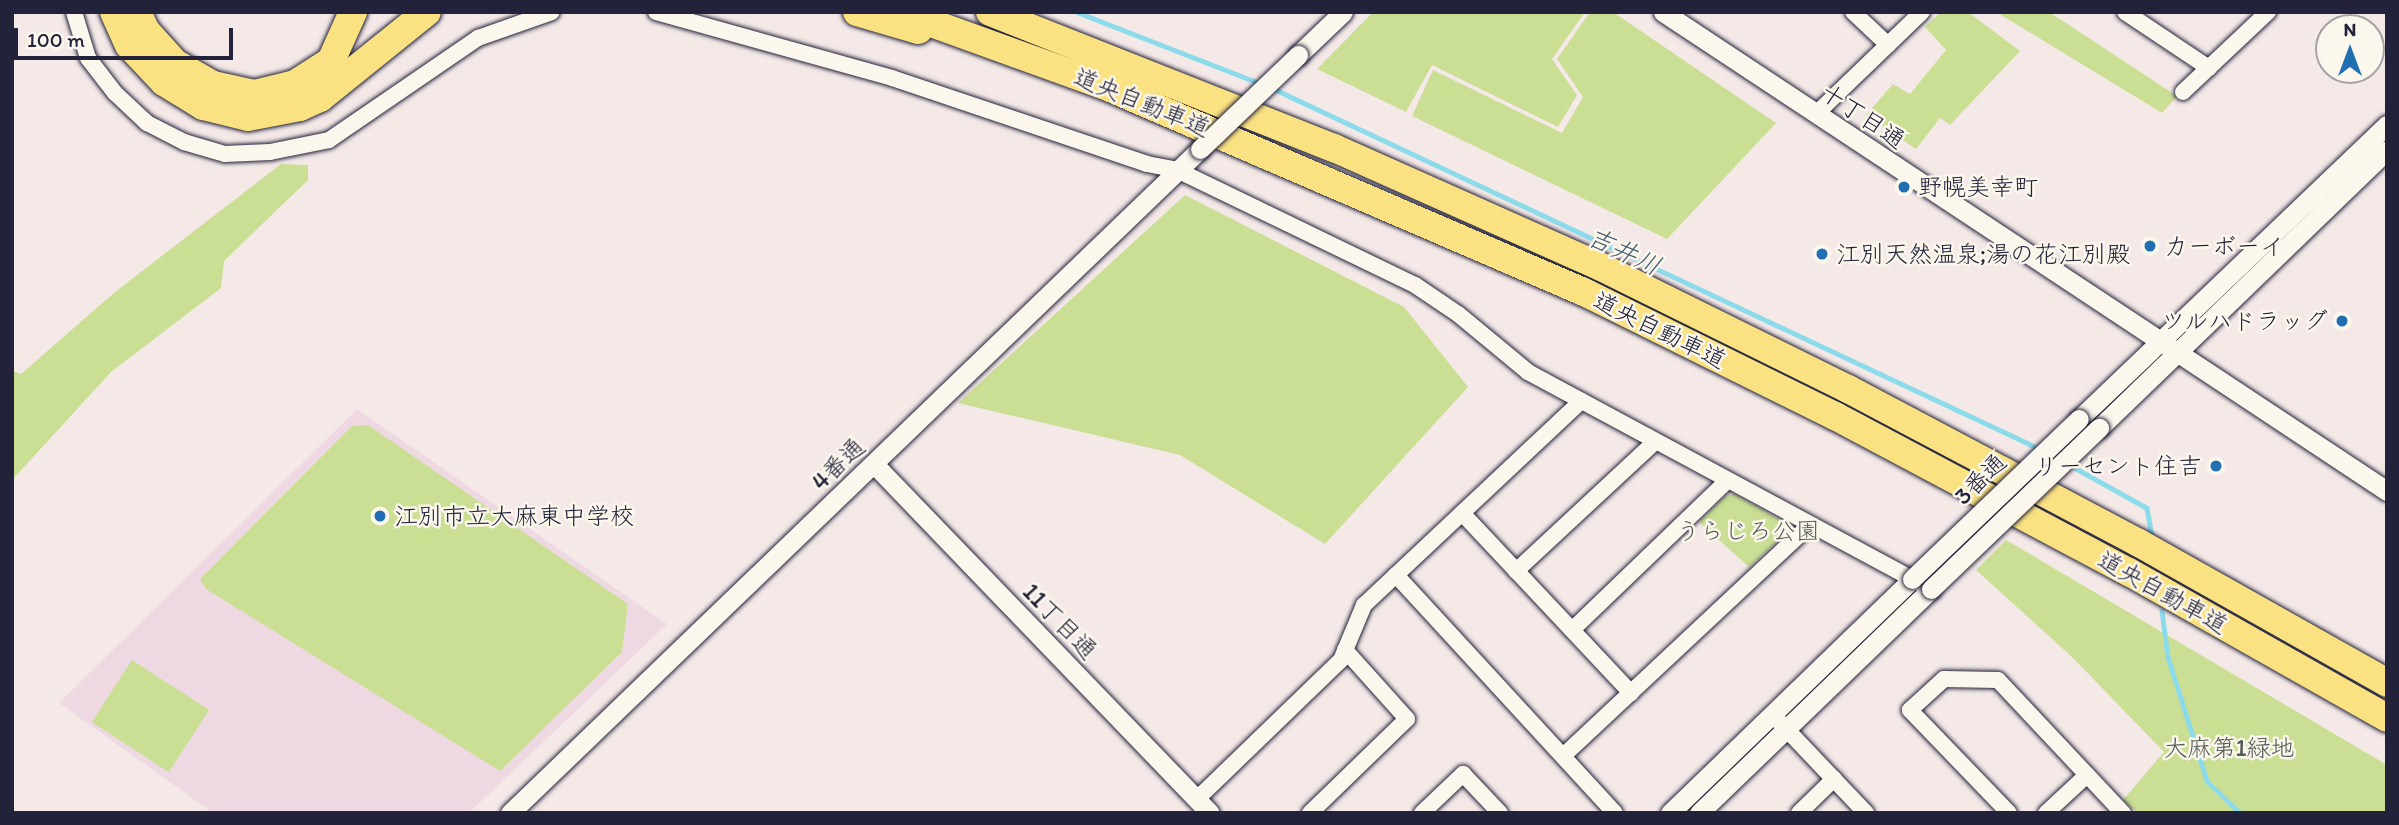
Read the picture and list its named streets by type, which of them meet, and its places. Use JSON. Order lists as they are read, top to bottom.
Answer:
{
  "streets": {
    "highway": ["道央自動車道"],
    "street": [
      "十丁目通",
      "4番通",
      "3番通",
      "11丁目通"
    ]
  },
  "crossings": [
    ["十丁目通", "3番通"],
    ["4番通", "11丁目通"]
  ],
  "water": ["吉井川"],
  "parks": ["うらじろ公園", "大麻第1緑地"],
  "places": [
    "野幌美幸町",
    "カーボーイ",
    "江別天然温泉;湯の花江別殿",
    "ツルハドラッグ",
    "リーセント住吉",
    "江別市立大麻東中学校"
  ],
  "scale_bar": "100 m",
  "north": "top"
}
